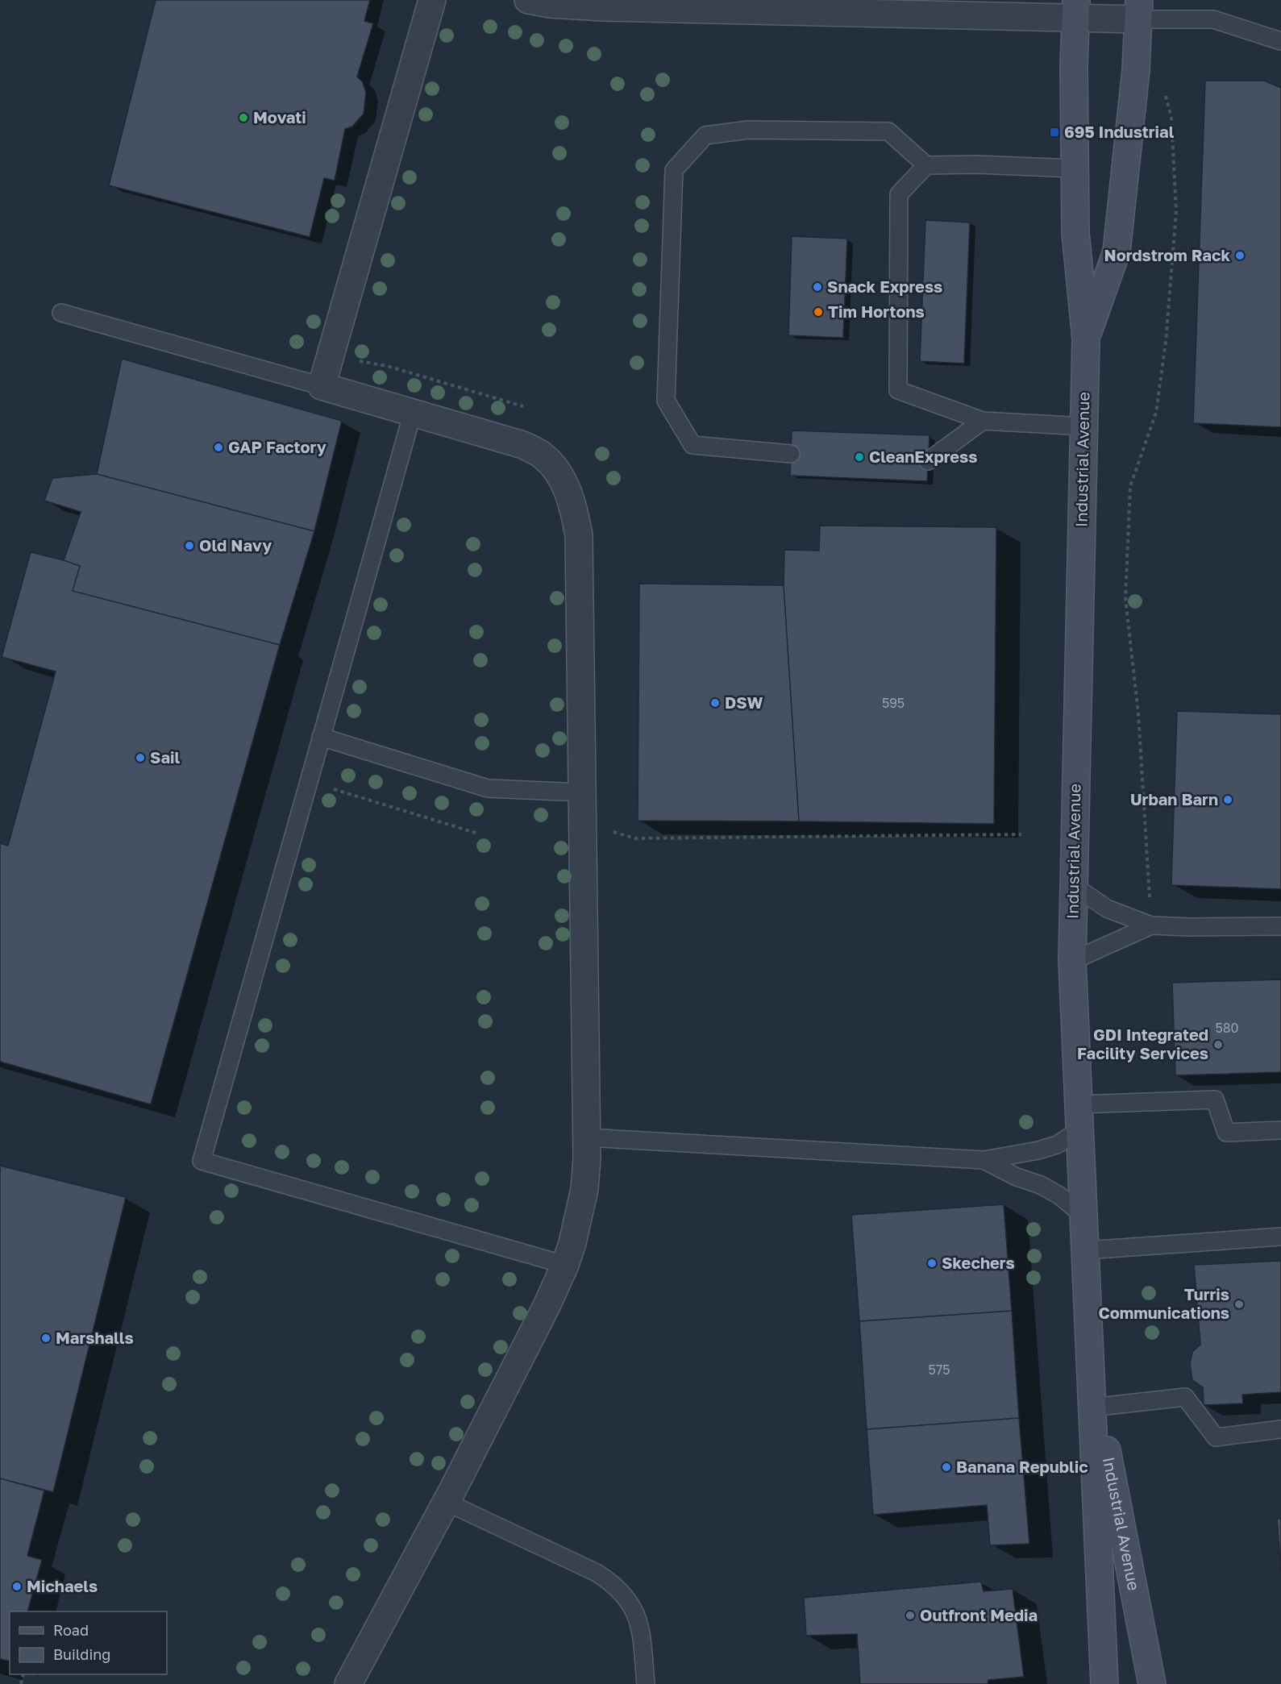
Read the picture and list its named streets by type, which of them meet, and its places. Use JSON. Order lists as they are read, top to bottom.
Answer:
{
  "streets": {
    "main road": ["Industrial Avenue"]
  },
  "places": {
    "other": [
      "Movati",
      "Nordstrom Rack",
      "Snack Express",
      "Tim Hortons",
      "GAP Factory",
      "CleanExpress",
      "Old Navy",
      "DSW",
      "Sail",
      "Urban Barn",
      "GDI Integrated Facility Services",
      "Skechers",
      "Turris Communications",
      "Marshalls",
      "Banana Republic",
      "Michaels",
      "Outfront Media"
    ],
    "transit": ["695 Industrial"]
  },
  "house_numbers": ["595", "580", "575"],
  "legend": ["Road", "Building"]
}
